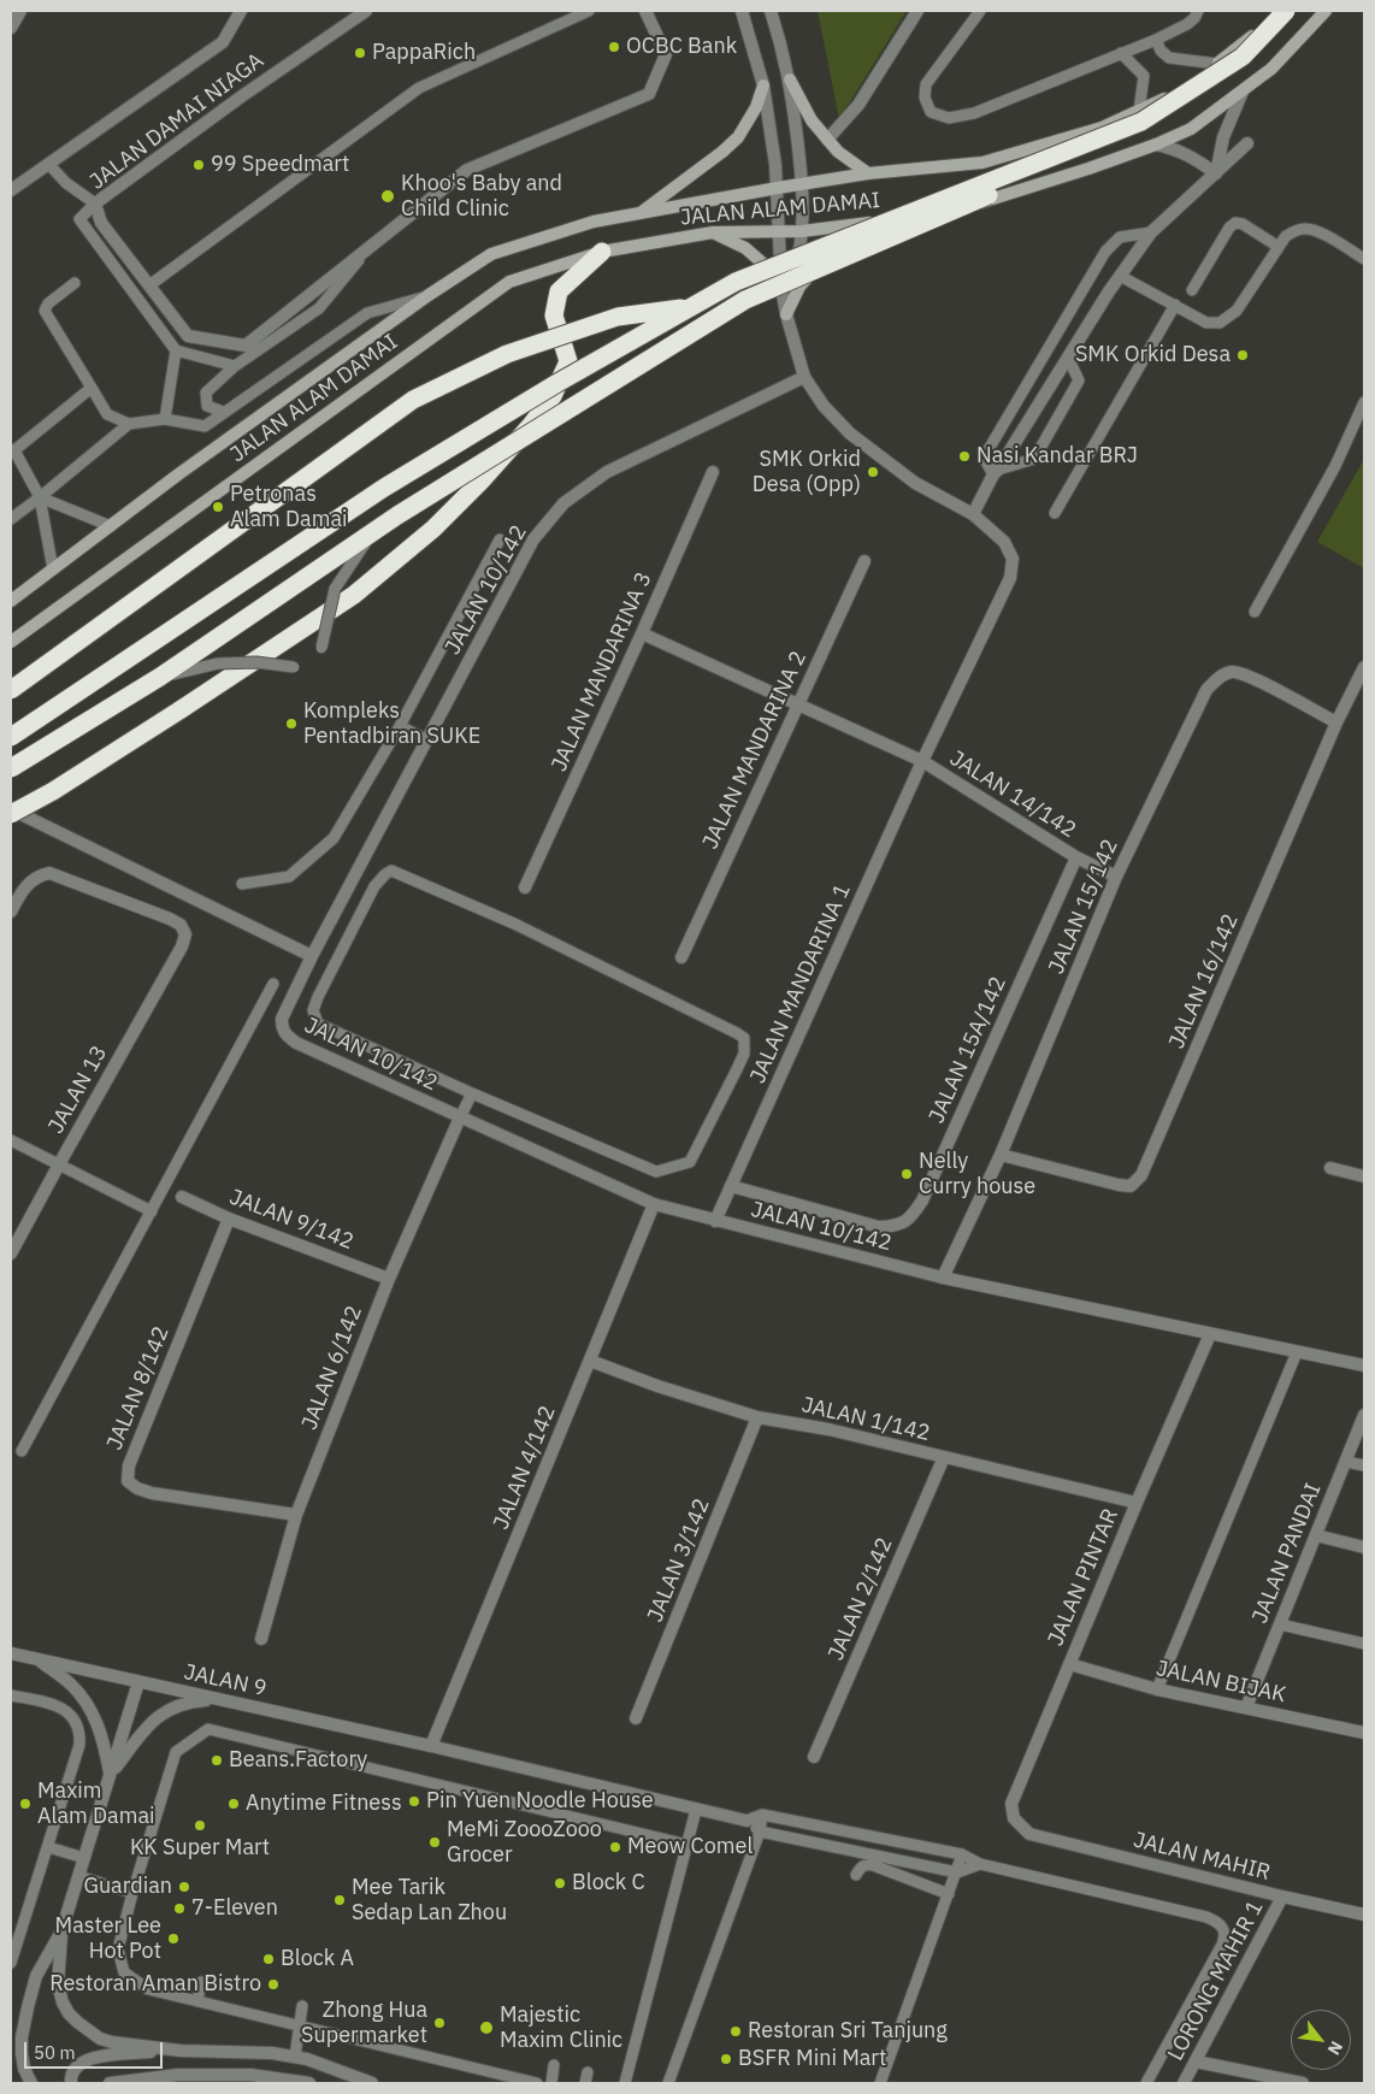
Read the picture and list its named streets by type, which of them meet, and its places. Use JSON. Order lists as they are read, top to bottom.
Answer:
{
  "streets": {
    "main road": ["JALAN ALAM DAMAI"],
    "street": [
      "JALAN DAMAI NIAGA",
      "JALAN 10/142",
      "JALAN MANDARINA 3",
      "JALAN MANDARINA 2",
      "JALAN 14/142",
      "JALAN 15/142",
      "JALAN 16/142",
      "JALAN MANDARINA 1",
      "JALAN 15A/142",
      "JALAN 13",
      "JALAN 9/142",
      "JALAN 6/142",
      "JALAN 8/142",
      "JALAN 1/142",
      "JALAN 4/142",
      "JALAN PANDAI",
      "JALAN 3/142",
      "JALAN PINTAR",
      "JALAN 2/142",
      "JALAN 9",
      "JALAN BIJAK",
      "JALAN MAHIR",
      "LORONG MAHIR 1"
    ]
  },
  "crossings": [
    ["JALAN ALAM DAMAI", "JALAN MANDARINA 1"],
    ["JALAN 10/142", "JALAN 15/142"],
    ["JALAN 10/142", "JALAN MANDARINA 1"],
    ["JALAN 10/142", "JALAN 6/142"],
    ["JALAN 10/142", "JALAN 4/142"],
    ["JALAN 10/142", "JALAN PINTAR"],
    ["JALAN 14/142", "JALAN 15/142"],
    ["JALAN 14/142", "JALAN MANDARINA 1"],
    ["JALAN 14/142", "JALAN 15A/142"],
    ["JALAN 15/142", "JALAN 16/142"],
    ["JALAN MANDARINA 1", "JALAN 15A/142"],
    ["JALAN 9/142", "JALAN 6/142"],
    ["JALAN 9/142", "JALAN 8/142"],
    ["JALAN 6/142", "JALAN 8/142"],
    ["JALAN 1/142", "JALAN 4/142"],
    ["JALAN 1/142", "JALAN 3/142"],
    ["JALAN 1/142", "JALAN PINTAR"],
    ["JALAN 1/142", "JALAN 2/142"],
    ["JALAN 4/142", "JALAN 9"],
    ["JALAN PANDAI", "JALAN BIJAK"],
    ["JALAN PINTAR", "JALAN BIJAK"],
    ["JALAN PINTAR", "JALAN MAHIR"],
    ["JALAN MAHIR", "LORONG MAHIR 1"]
  ],
  "places": [
    "OCBC Bank",
    "PappaRich",
    "99 Speedmart",
    "Khoo's Baby and Child Clinic",
    "SMK Orkid Desa",
    "Nasi Kandar BRJ",
    "SMK Orkid Desa (Opp)",
    "Petronas Alam Damai",
    "Kompleks Pentadbiran SUKE",
    "Nelly Curry house",
    "Beans.Factory",
    "Pin Yuen Noodle House",
    "Maxim Alam Damai",
    "Anytime Fitness",
    "KK Super Mart",
    "MeMi ZoooZooo Grocer",
    "Meow Comel",
    "Block C",
    "Guardian",
    "Mee Tarik Sedap Lan Zhou",
    "7-Eleven",
    "Master Lee Hot Pot",
    "Block A",
    "Restoran Aman Bistro",
    "Zhong Hua Supermarket",
    "Majestic Maxim Clinic",
    "Restoran Sri Tanjung",
    "BSFR Mini Mart"
  ],
  "scale_bar": "50 m",
  "north": "bottom right"
}
